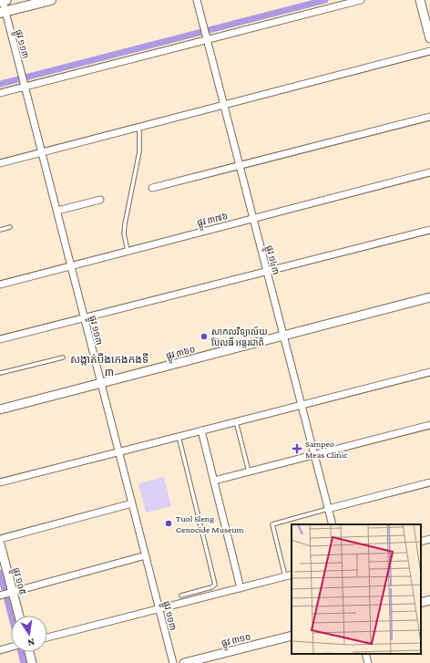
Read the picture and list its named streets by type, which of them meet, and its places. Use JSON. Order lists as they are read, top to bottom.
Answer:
{
  "streets": {
    "street": [
      "ផ្លូវ ១១៣",
      "ផ្លូវ ៣៧៦",
      "ផ្លូវ ១៤៣",
      "ផ្លូវ ៣៦០",
      "ផ្លូវ ១០៥",
      "ផ្លូវ ៣១០"
    ]
  },
  "crossings": [
    ["ផ្លូវ ១១៣", "ផ្លូវ ៣៧៦"],
    ["ផ្លូវ ១១៣", "ផ្លូវ ៣៦០"],
    ["ផ្លូវ ៣៧៦", "ផ្លូវ ១៤៣"],
    ["ផ្លូវ ១៤៣", "ផ្លូវ ៣៦០"]
  ],
  "districts": ["សង្កាត់បឹងកេងកងទី ៣"],
  "places": {
    "other": ["សាកលវិទ្យាល័យ ប៊ែលធី អន្តរជាតិ", "Tuol Sleng Genocide Museum"],
    "health": ["Sampeo Meas Clinic"]
  },
  "north": "bottom"
}
